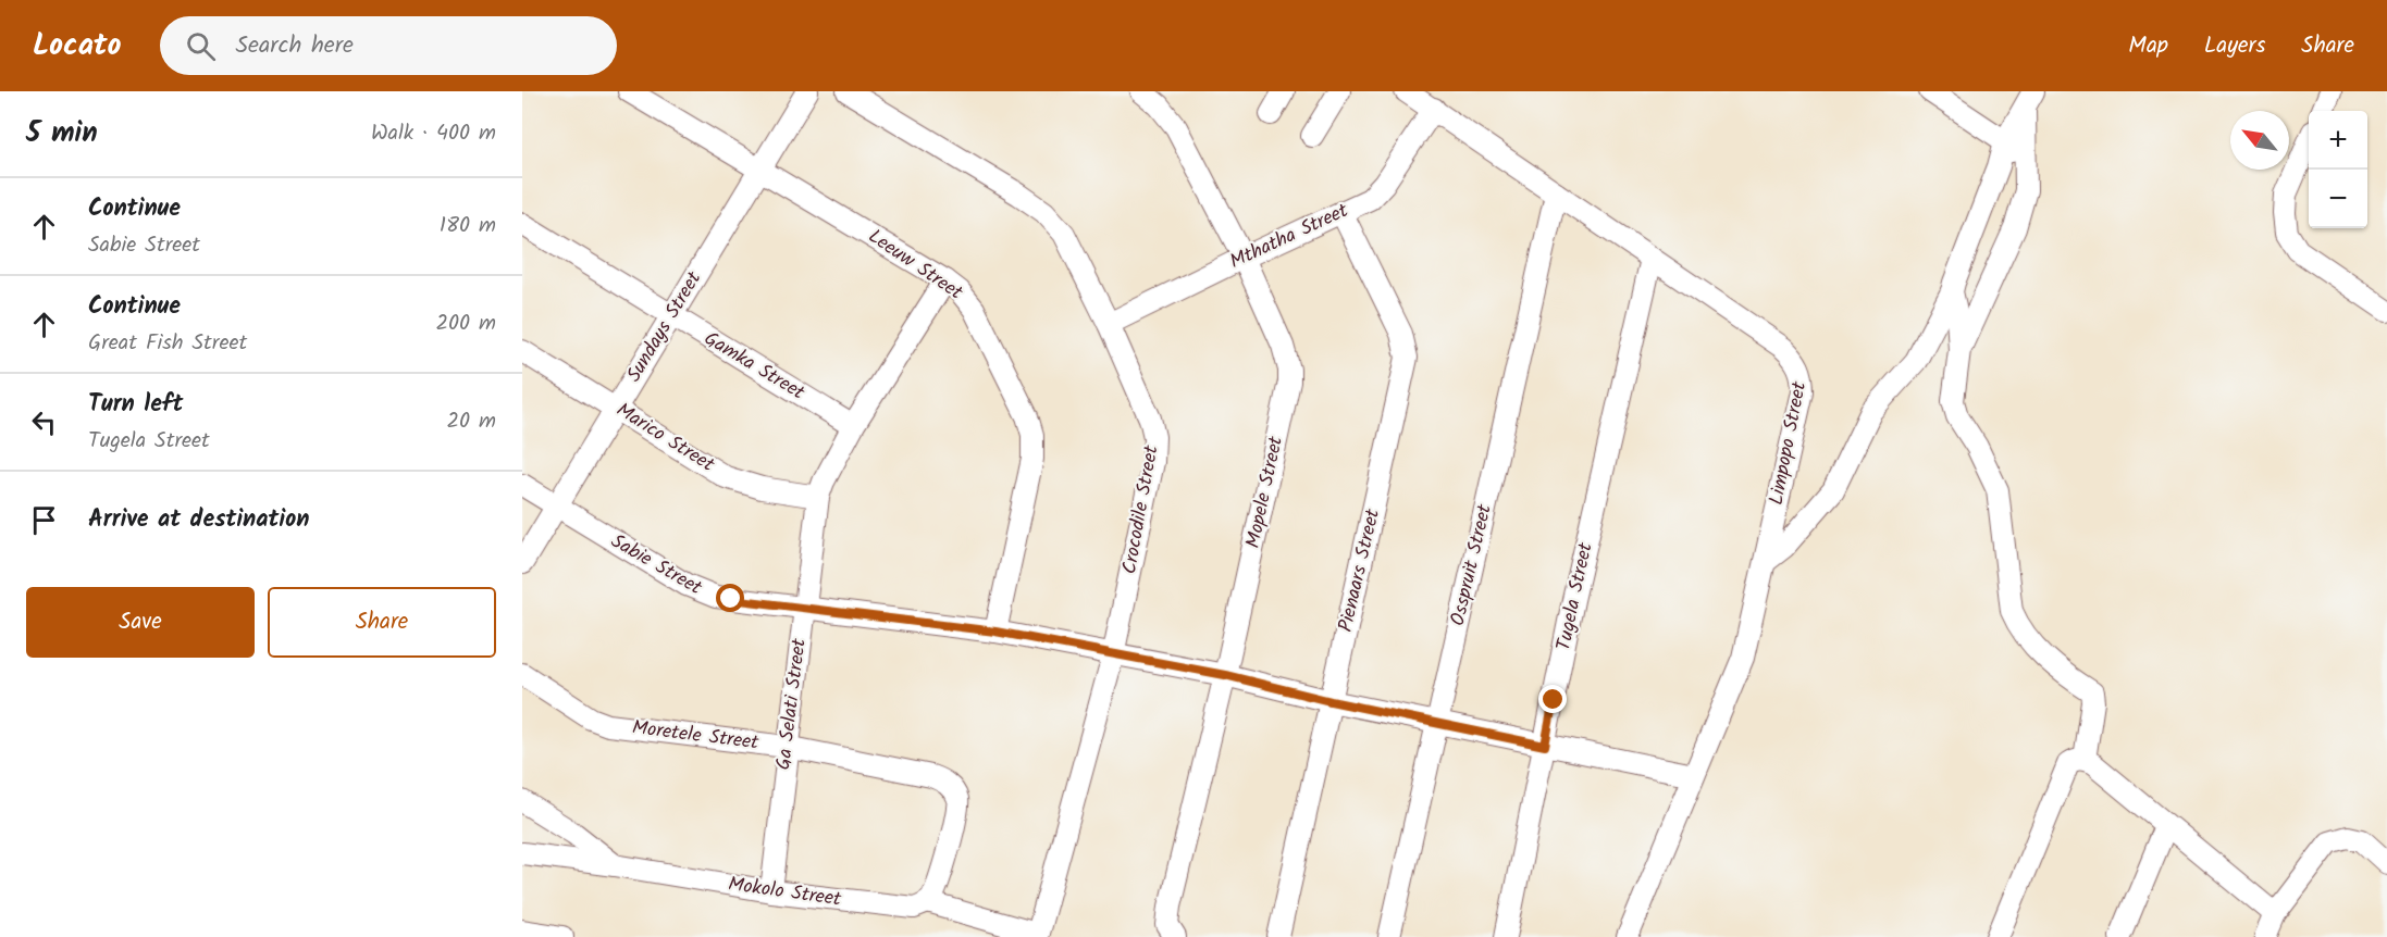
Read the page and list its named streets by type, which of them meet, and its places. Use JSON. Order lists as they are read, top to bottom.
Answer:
{
  "streets": {
    "street": [
      "Mthatha Street",
      "Leeuw Street",
      "Sundays Street",
      "Gamka Street",
      "Marico Street",
      "Limpopo Street",
      "Mopele Street",
      "Crocodile Street",
      "Sabie Street",
      "Osspruit Street",
      "Pienaars Street",
      "Tugela Street",
      "Ga Selati Street",
      "Moretele Street",
      "Mokolo Street"
    ]
  },
  "crossings": [
    ["Mthatha Street", "Limpopo Street"],
    ["Mthatha Street", "Mopele Street"],
    ["Mthatha Street", "Crocodile Street"],
    ["Mthatha Street", "Pienaars Street"],
    ["Leeuw Street", "Sundays Street"],
    ["Leeuw Street", "Sabie Street"],
    ["Leeuw Street", "Ga Selati Street"],
    ["Sundays Street", "Gamka Street"],
    ["Sundays Street", "Marico Street"],
    ["Sundays Street", "Sabie Street"],
    ["Gamka Street", "Ga Selati Street"],
    ["Marico Street", "Ga Selati Street"],
    ["Limpopo Street", "Sabie Street"],
    ["Limpopo Street", "Osspruit Street"],
    ["Limpopo Street", "Tugela Street"],
    ["Mopele Street", "Sabie Street"],
    ["Crocodile Street", "Sabie Street"],
    ["Sabie Street", "Osspruit Street"],
    ["Sabie Street", "Pienaars Street"],
    ["Sabie Street", "Tugela Street"],
    ["Sabie Street", "Ga Selati Street"],
    ["Ga Selati Street", "Moretele Street"],
    ["Ga Selati Street", "Mokolo Street"],
    ["Moretele Street", "Mokolo Street"]
  ],
  "north": "top left",
  "page": {
    "header": "Locato",
    "search": "Search here",
    "nav": ["Map", "Layers", "Share"],
    "heading": ["5 min", "Walk · 400 m"],
    "map_buttons": ["+", "−"],
    "list": [
      ["Continue", "Sabie Street", "180 m"],
      ["Continue", "Great Fish Street", "200 m"],
      ["Turn left", "Tugela Street", "20 m"],
      "Arrive at destination"
    ],
    "buttons": ["Save", "Share"]
  }
}
